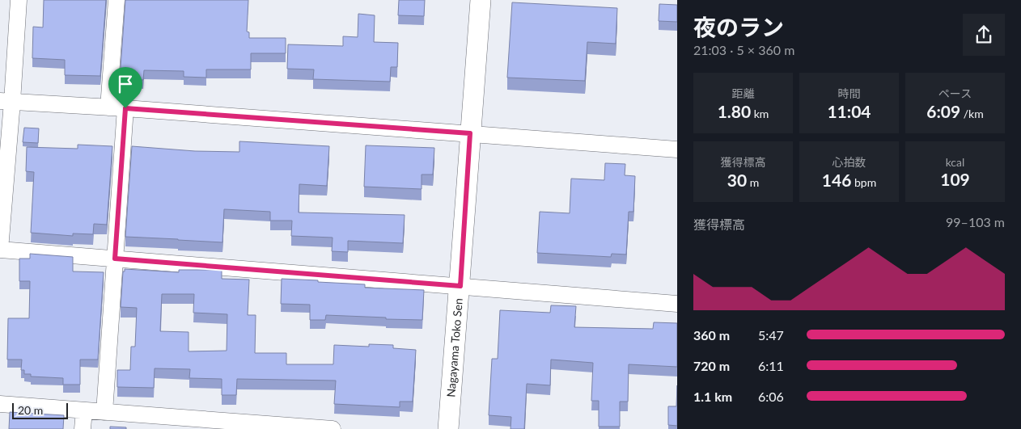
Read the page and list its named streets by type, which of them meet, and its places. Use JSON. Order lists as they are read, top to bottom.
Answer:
{
  "streets": {
    "street": ["Nagayama Toko Sen"]
  },
  "scale_bar": "20 m",
  "page": {
    "heading": ["夜のラン", "21:03 · 5 × 360 m"],
    "stats": [
      ["距離", "1.80 km"],
      ["時間", "11:04"],
      ["ペース", "6:09 /km"],
      ["獲得標高", "30 m"],
      ["心拍数", "146 bpm"],
      ["kcal", "109"]
    ],
    "chart": ["獲得標高", "99–103 m"],
    "list": [
      {
        "name": "360 m",
        "note": "5:47"
      },
      {
        "name": "720 m",
        "note": "6:11"
      },
      {
        "name": "1.1 km",
        "note": "6:06"
      }
    ],
    "scale": "20 m"
  }
}
